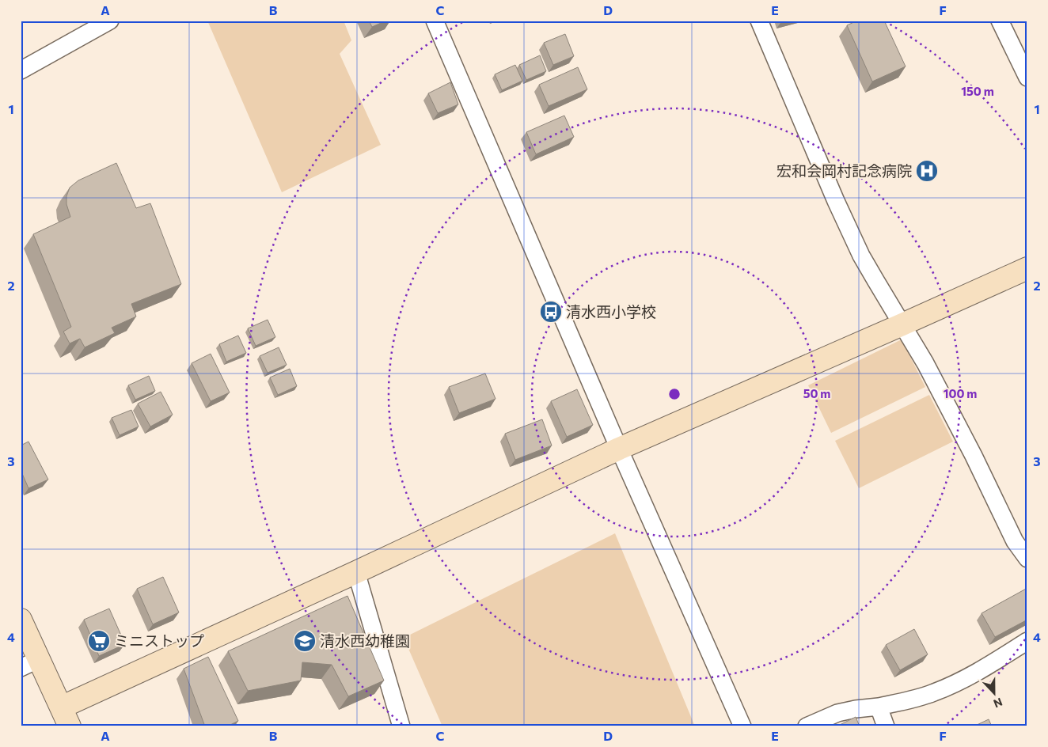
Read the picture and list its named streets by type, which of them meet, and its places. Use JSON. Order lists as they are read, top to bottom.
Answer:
{
  "places": {
    "hospital": ["宏和会岡村記念病院"],
    "bus stop": ["清水西小学校"],
    "supermarket": ["ミニストップ"],
    "school or university": ["清水西幼稚園"]
  },
  "north": "bottom",
  "grid": {
    "columns": [
      "A",
      "B",
      "C",
      "D",
      "E",
      "F"
    ],
    "rows": [
      "1",
      "2",
      "3",
      "4"
    ]
  },
  "rings": ["150 m", "50 m", "100 m"]
}
